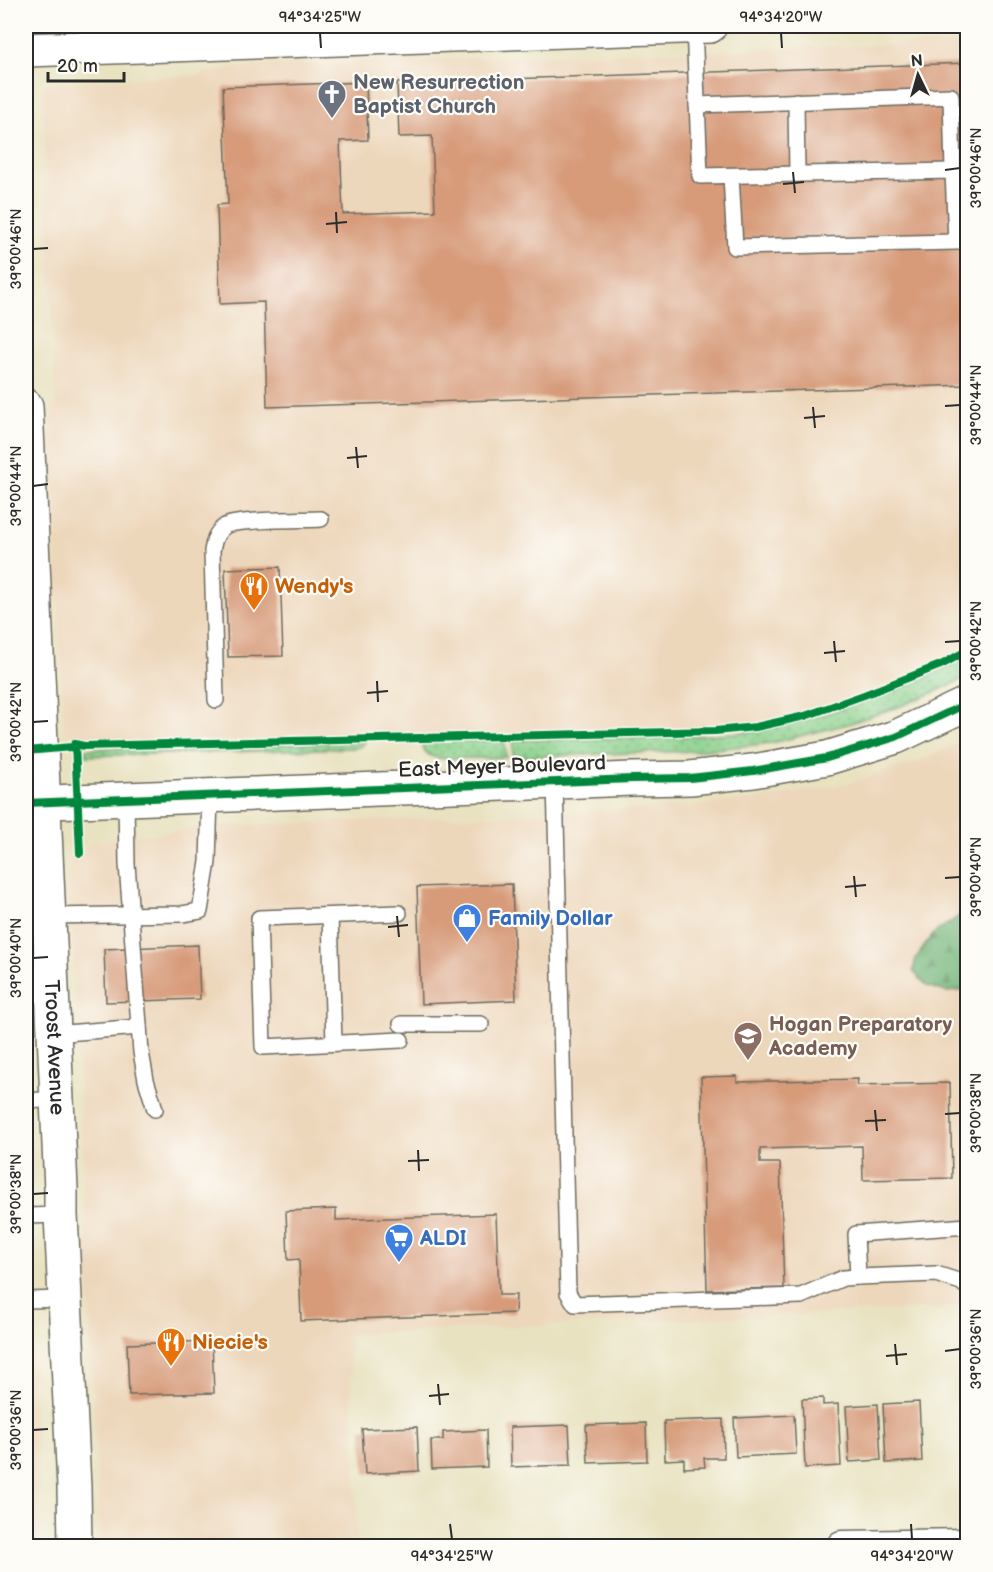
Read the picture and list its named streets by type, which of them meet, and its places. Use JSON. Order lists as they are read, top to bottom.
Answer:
{
  "streets": {
    "main road": ["East Meyer Boulevard", "Troost Avenue"]
  },
  "crossings": [
    ["East Meyer Boulevard", "Troost Avenue"]
  ],
  "places": {
    "church": ["New Resurrection Baptist Church"],
    "restaurant": ["Wendy's", "Niecie's"],
    "shop": ["Family Dollar"],
    "school or university": ["Hogan Preparatory Academy"],
    "supermarket": ["ALDI"]
  },
  "scale_bar": "20 m",
  "north": "top",
  "coordinates": [
    "94°34'25\"W",
    "94°34'20\"W",
    "39°00'46\"N",
    "39°00'44\"N",
    "39°00'42\"N",
    "39°00'40\"N",
    "39°00'38\"N",
    "39°00'36\"N"
  ]
}
